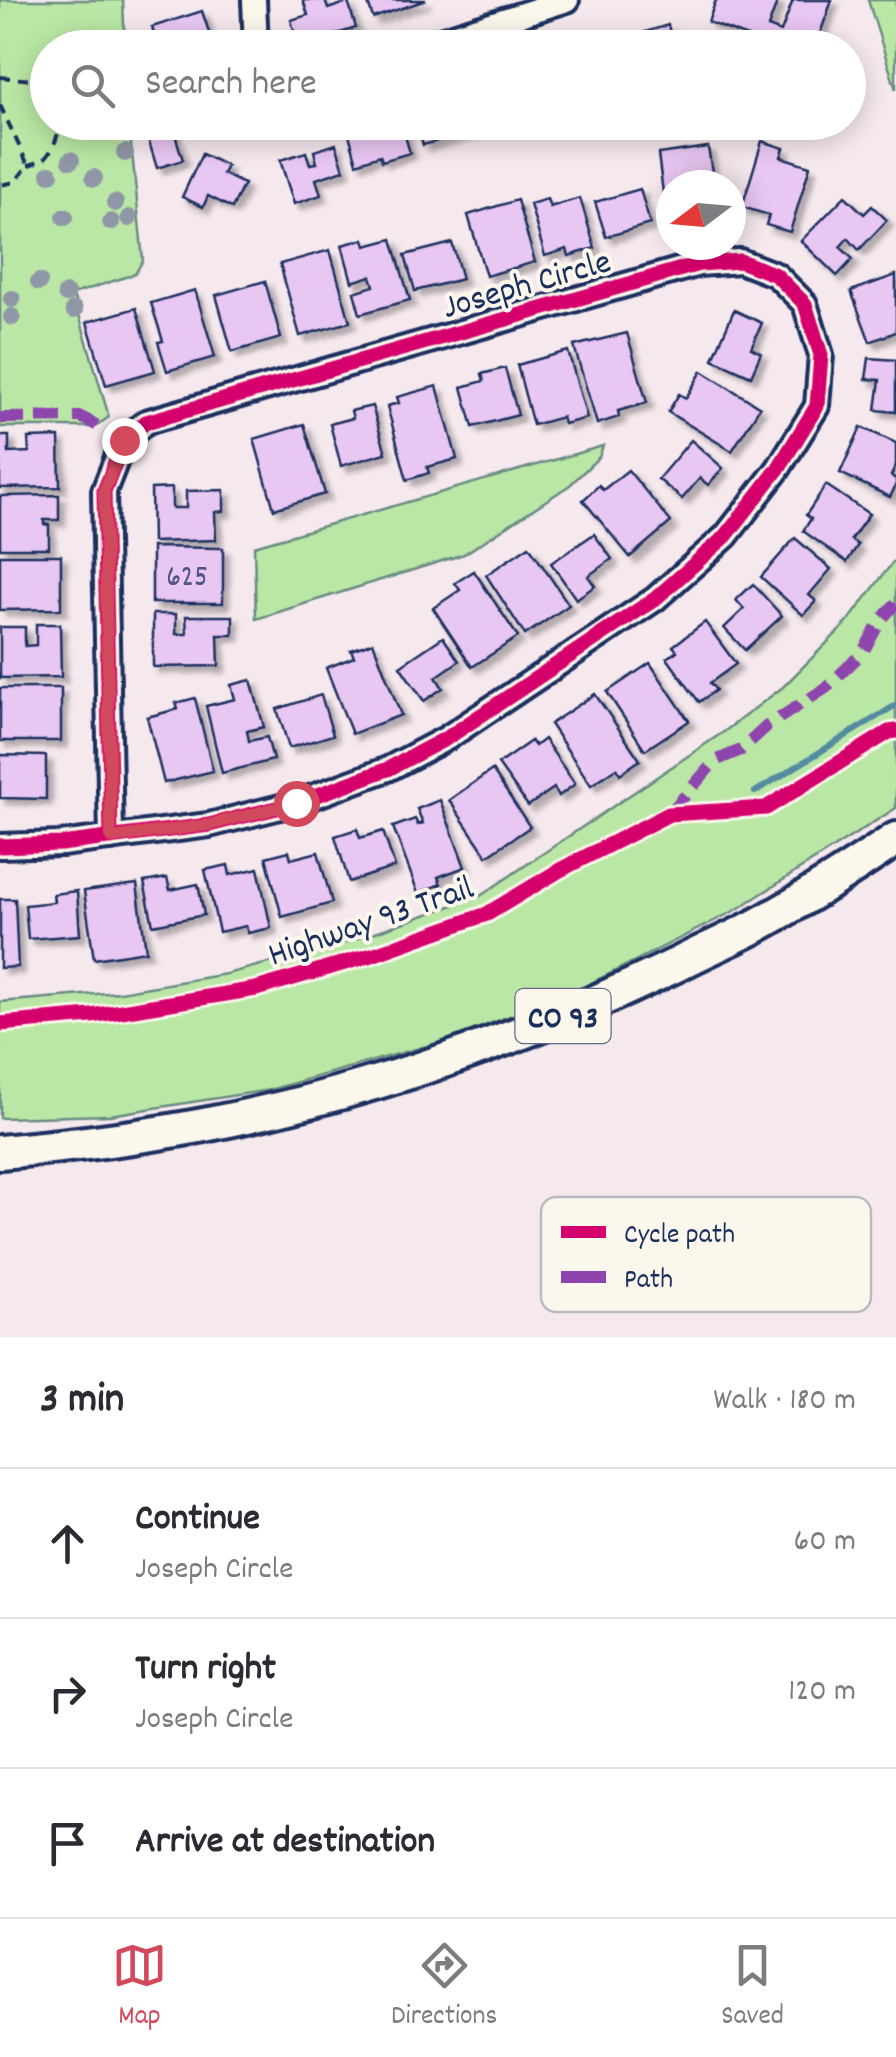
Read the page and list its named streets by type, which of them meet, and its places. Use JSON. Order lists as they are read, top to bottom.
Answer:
{
  "streets": {
    "highway": ["CO 93"],
    "street": ["Joseph Circle"],
    "cycle path": ["Highway 93 Trail"]
  },
  "house_numbers": ["625"],
  "legend": ["Cycle path", "Path"],
  "north": "left",
  "page": {
    "search": "Search here",
    "heading": ["3 min", "Walk · 180 m"],
    "list": [
      ["Continue", "Joseph Circle", "60 m"],
      ["Turn right", "Joseph Circle", "120 m"],
      "Arrive at destination"
    ],
    "nav": ["Map", "Directions", "Saved"]
  }
}
